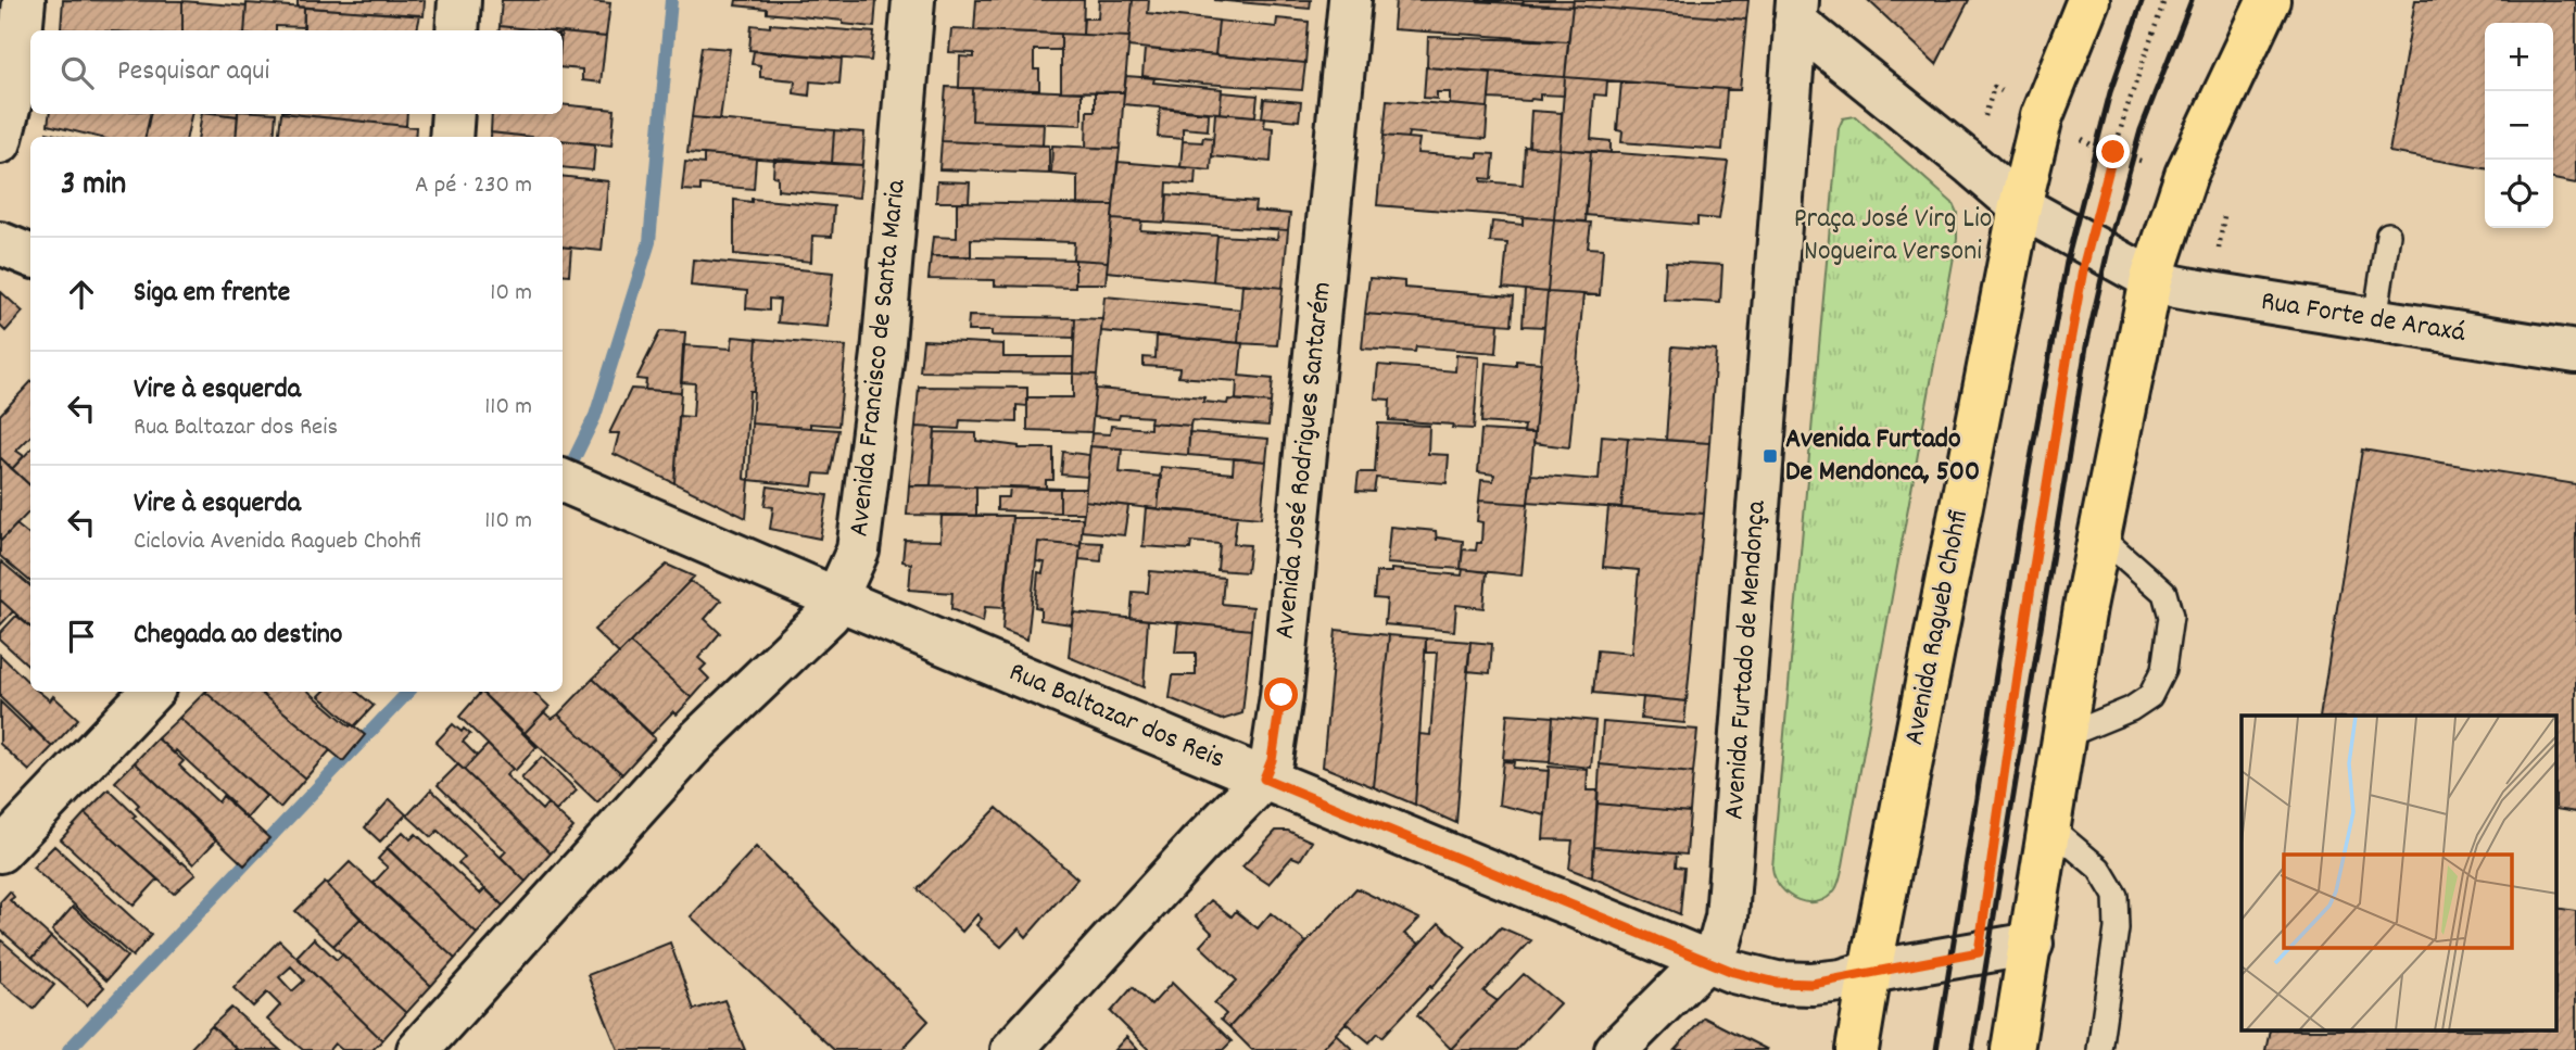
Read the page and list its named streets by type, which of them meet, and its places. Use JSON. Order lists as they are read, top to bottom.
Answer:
{
  "streets": {
    "highway": ["Avenida Ragueb Chohfi"],
    "street": [
      "Rua Forte de Araxá",
      "Avenida Francisco de Santa Maria",
      "Avenida José Rodrigues Santarém",
      "Avenida Furtado de Mendonça",
      "Rua Baltazar dos Reis"
    ]
  },
  "crossings": [
    ["Avenida Francisco de Santa Maria", "Rua Baltazar dos Reis"],
    ["Avenida José Rodrigues Santarém", "Rua Baltazar dos Reis"],
    ["Avenida Ragueb Chohfi", "Rua Baltazar dos Reis"],
    ["Avenida Furtado de Mendonça", "Rua Baltazar dos Reis"]
  ],
  "parks": ["Praça José Virg Lio Nogueira Versoni"],
  "places": {
    "transit": ["Avenida Furtado De Mendonca, 500"]
  },
  "page": {
    "map_buttons": ["+", "−"],
    "search": "Pesquisar aqui",
    "heading": ["3 min", "A pé · 230 m"],
    "list": [
      ["Siga em frente", "10 m"],
      ["Vire à esquerda", "Rua Baltazar dos Reis", "110 m"],
      ["Vire à esquerda", "Ciclovia Avenida Ragueb Chohfi", "110 m"],
      "Chegada ao destino"
    ]
  }
}
